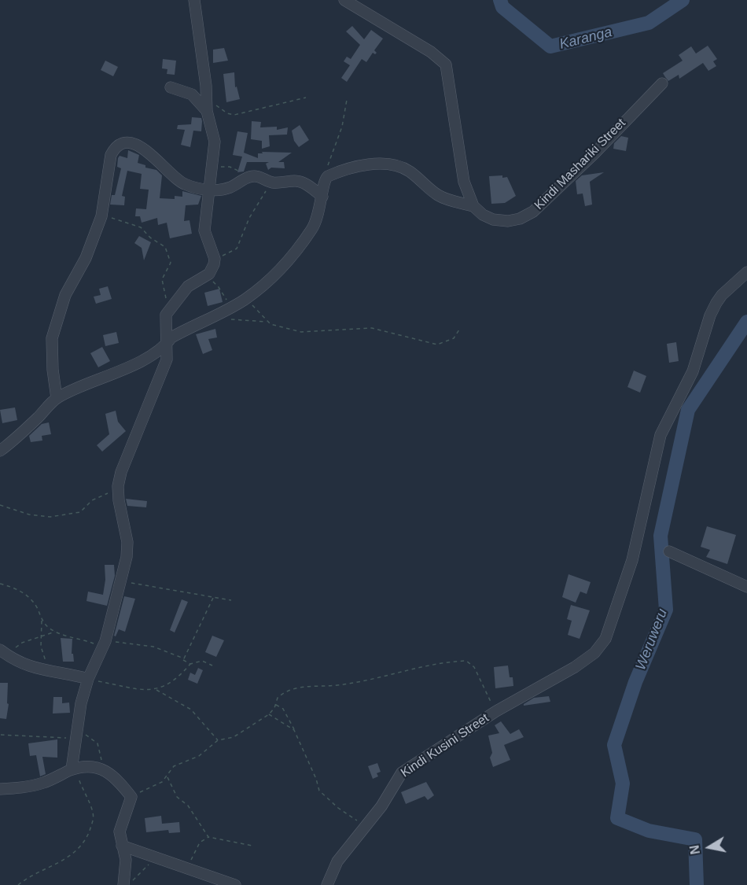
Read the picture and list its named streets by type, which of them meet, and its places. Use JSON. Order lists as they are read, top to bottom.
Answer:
{
  "streets": {
    "street": ["Kindi Mashariki Street", "Kindi Kusini Street"]
  },
  "water": ["Karanga", "Weruweru"],
  "north": "left"
}
